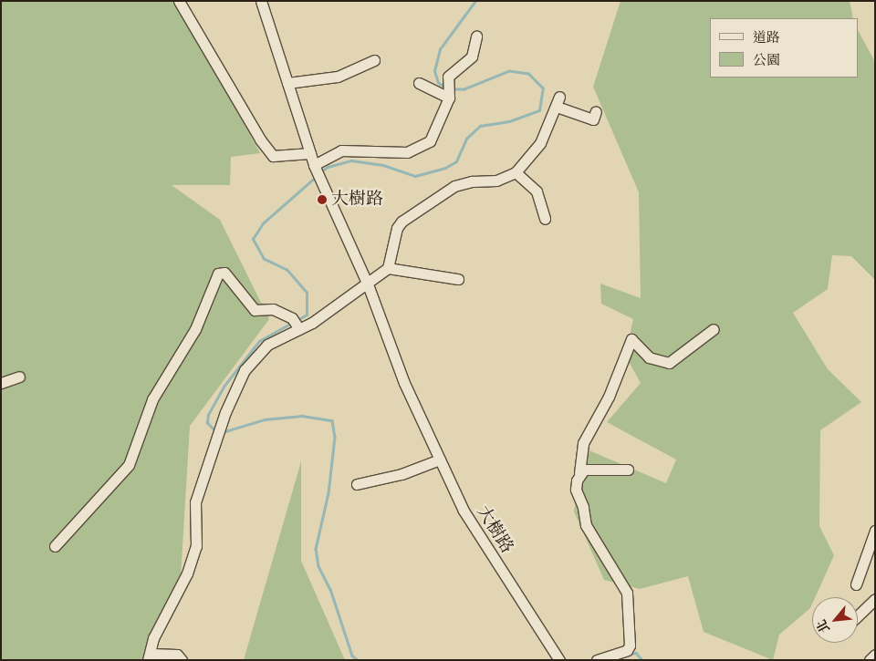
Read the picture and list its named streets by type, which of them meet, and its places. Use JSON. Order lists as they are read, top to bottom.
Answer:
{
  "streets": {
    "street": ["大樹路"]
  },
  "places": ["大樹路"],
  "legend": ["道路", "公園"],
  "north": "bottom left"
}
